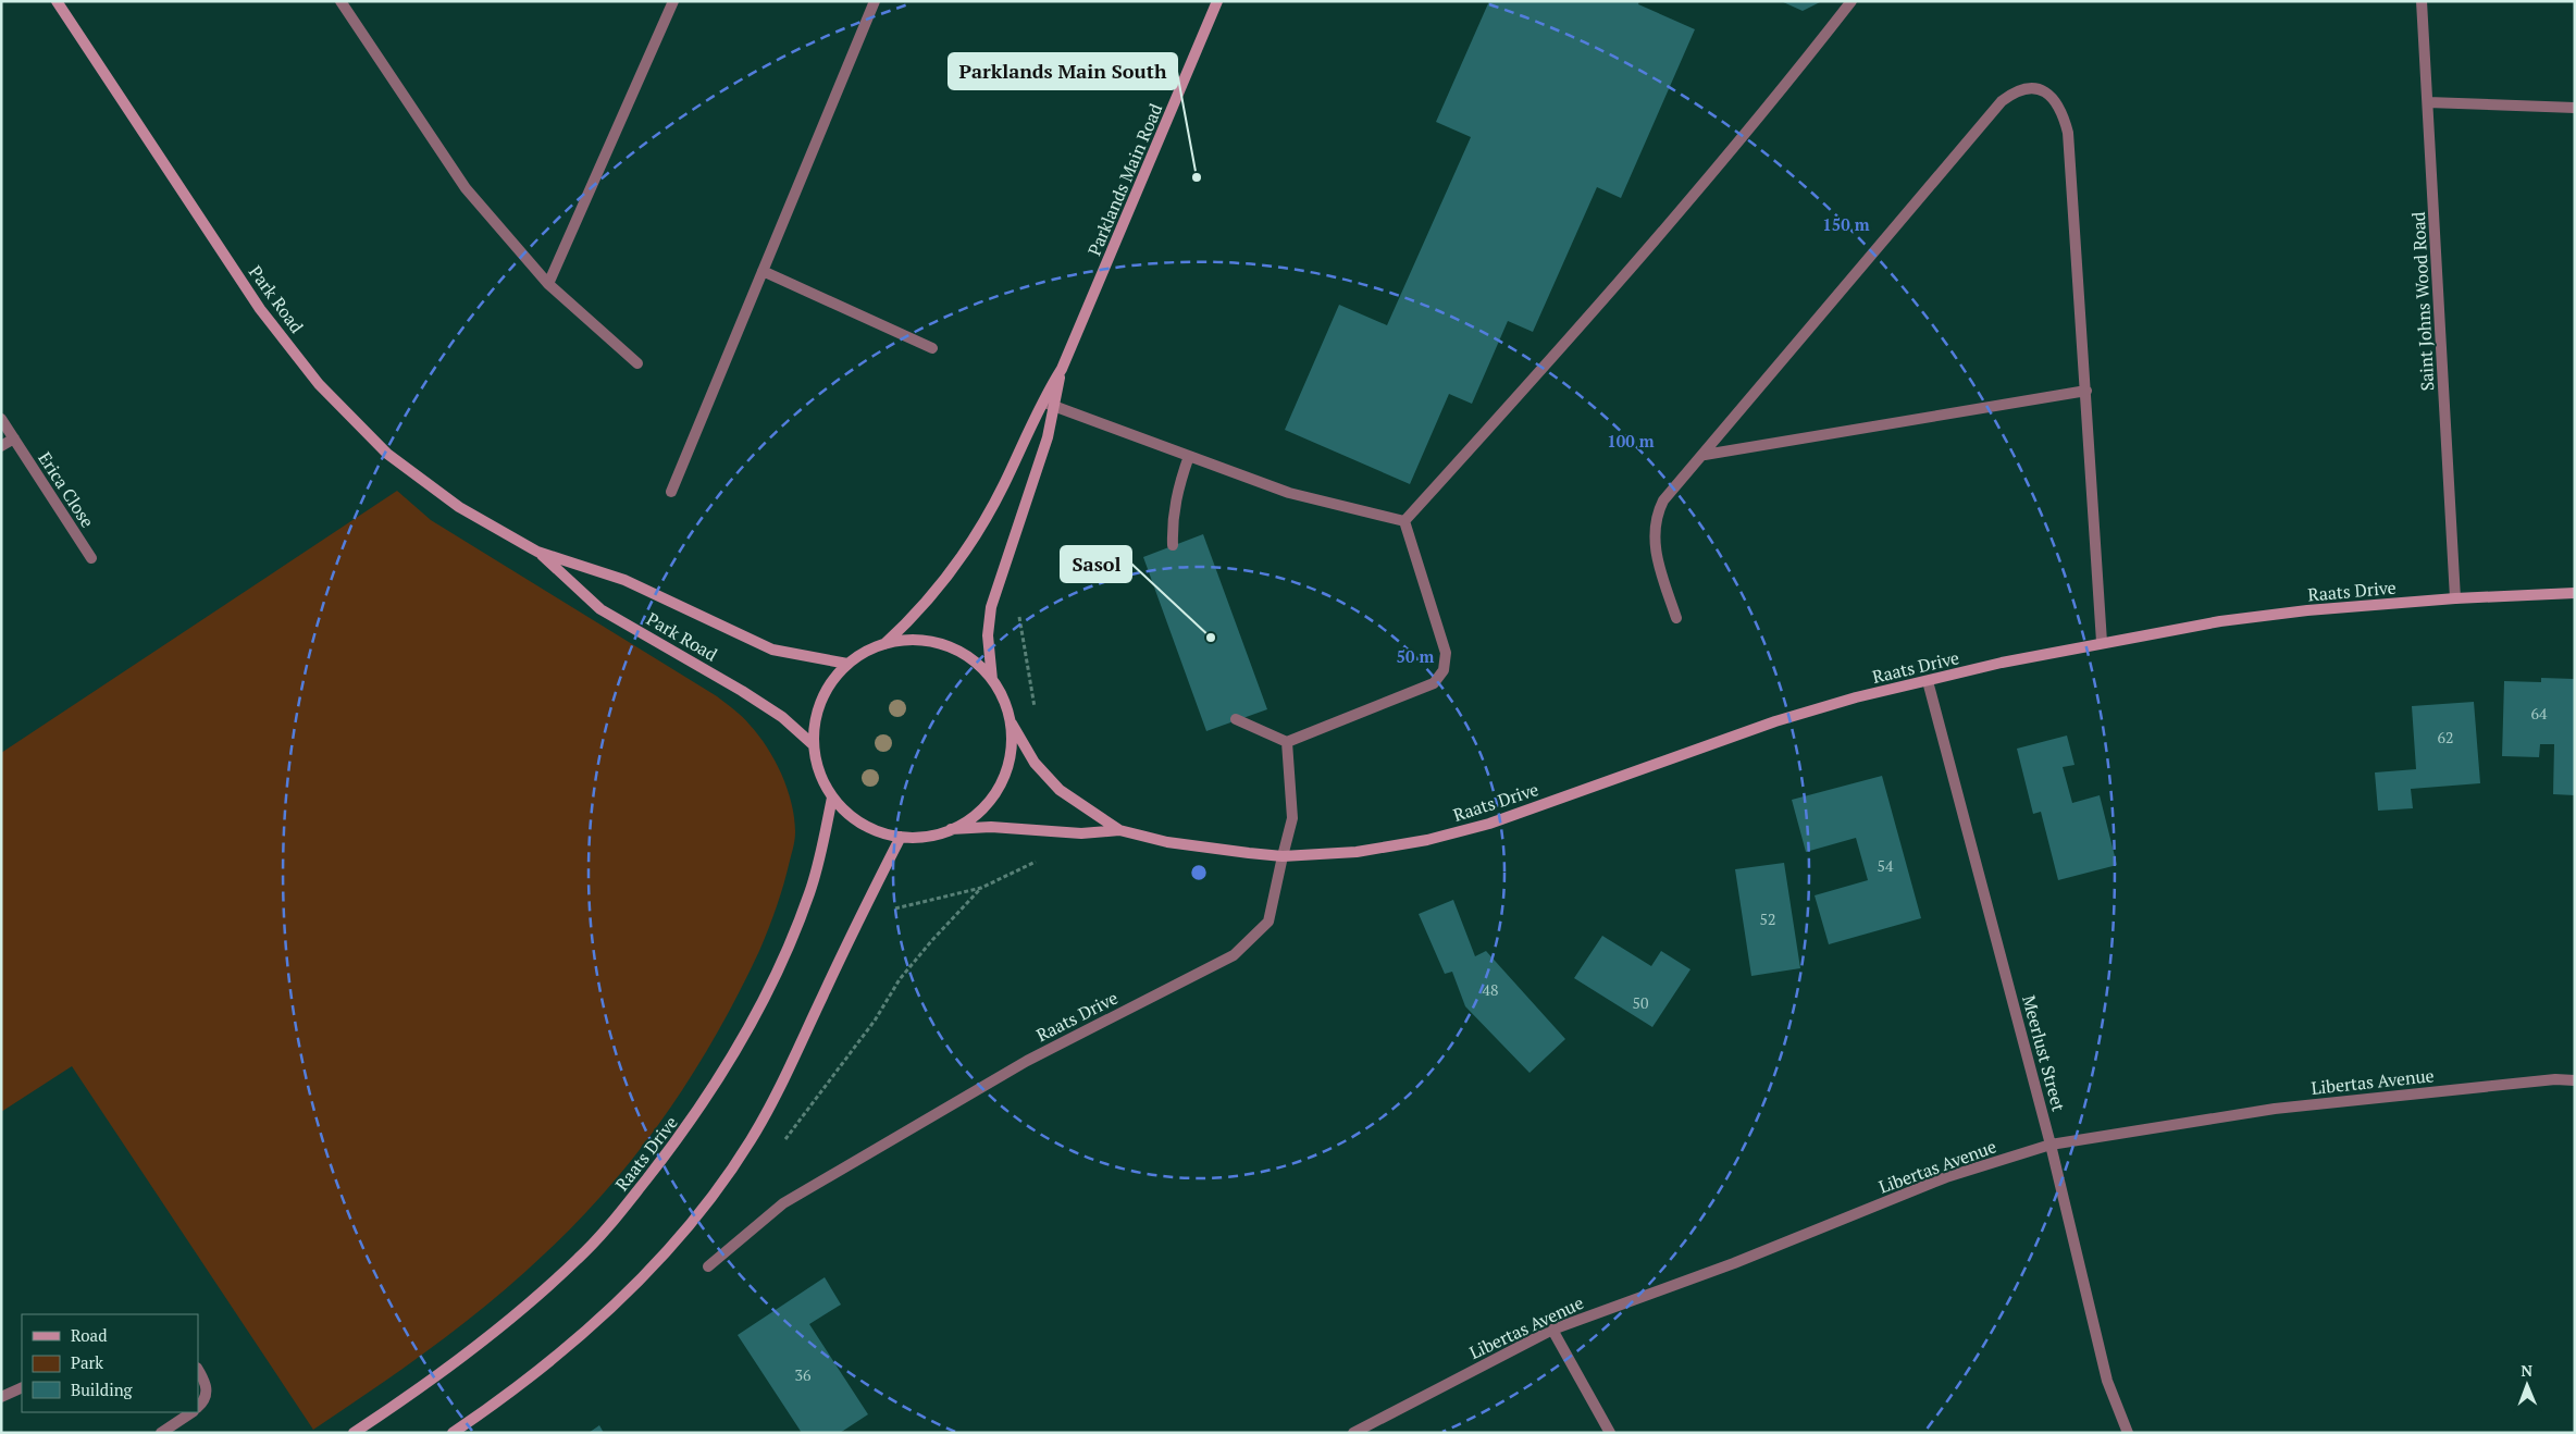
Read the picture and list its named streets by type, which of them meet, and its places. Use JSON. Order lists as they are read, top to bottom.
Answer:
{
  "streets": {
    "street": [
      "Parklands Main Road",
      "Park Road",
      "Saint Johns Wood Road",
      "Erica Close",
      "Raats Drive",
      "Meerlust Street",
      "Libertas Avenue"
    ]
  },
  "crossings": [
    ["Saint Johns Wood Road", "Raats Drive"],
    ["Raats Drive", "Meerlust Street"],
    ["Meerlust Street", "Libertas Avenue"]
  ],
  "places": ["Parklands Main South", "Sasol"],
  "house_numbers": [
    "64",
    "62",
    "54",
    "52",
    "48",
    "50",
    "36"
  ],
  "legend": ["Road", "Park", "Building"],
  "north": "top",
  "rings": ["150 m", "100 m", "50 m"]
}
